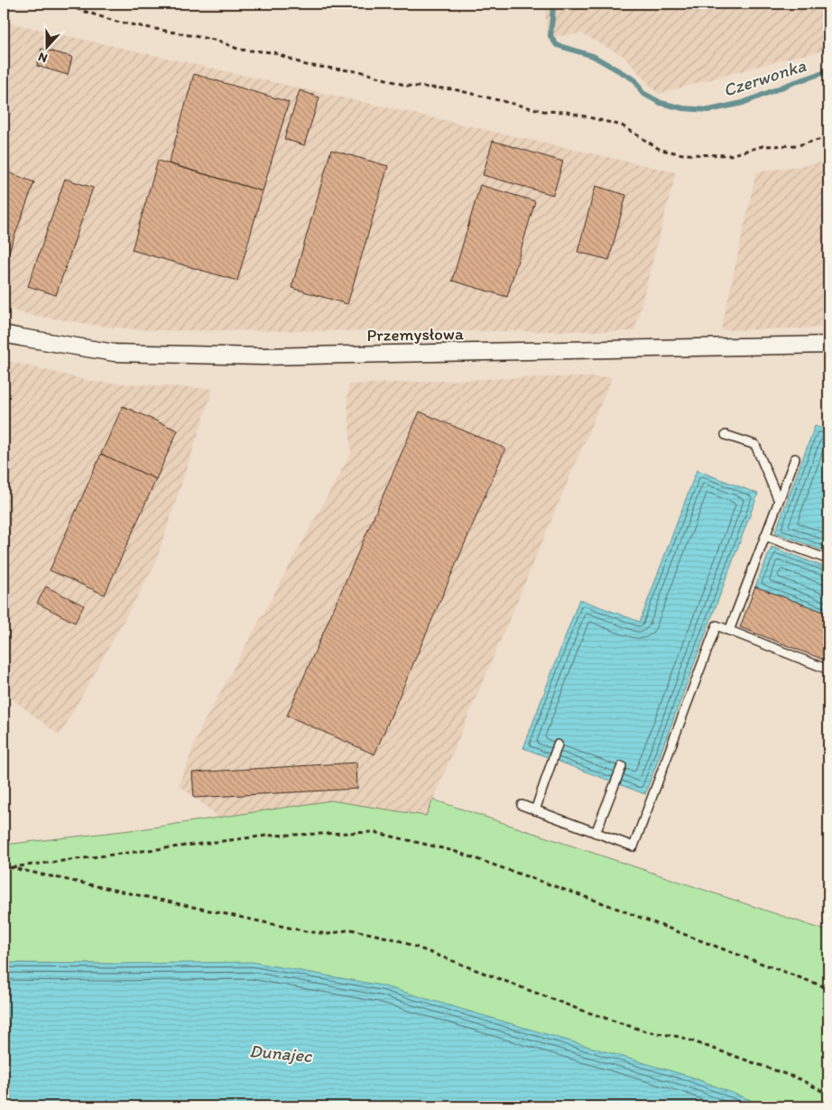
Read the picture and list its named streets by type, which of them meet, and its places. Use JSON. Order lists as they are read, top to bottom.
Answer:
{
  "streets": {
    "street": ["Przemysłowa"]
  },
  "water": ["Czerwonka", "Dunajec"],
  "north": "bottom"
}
